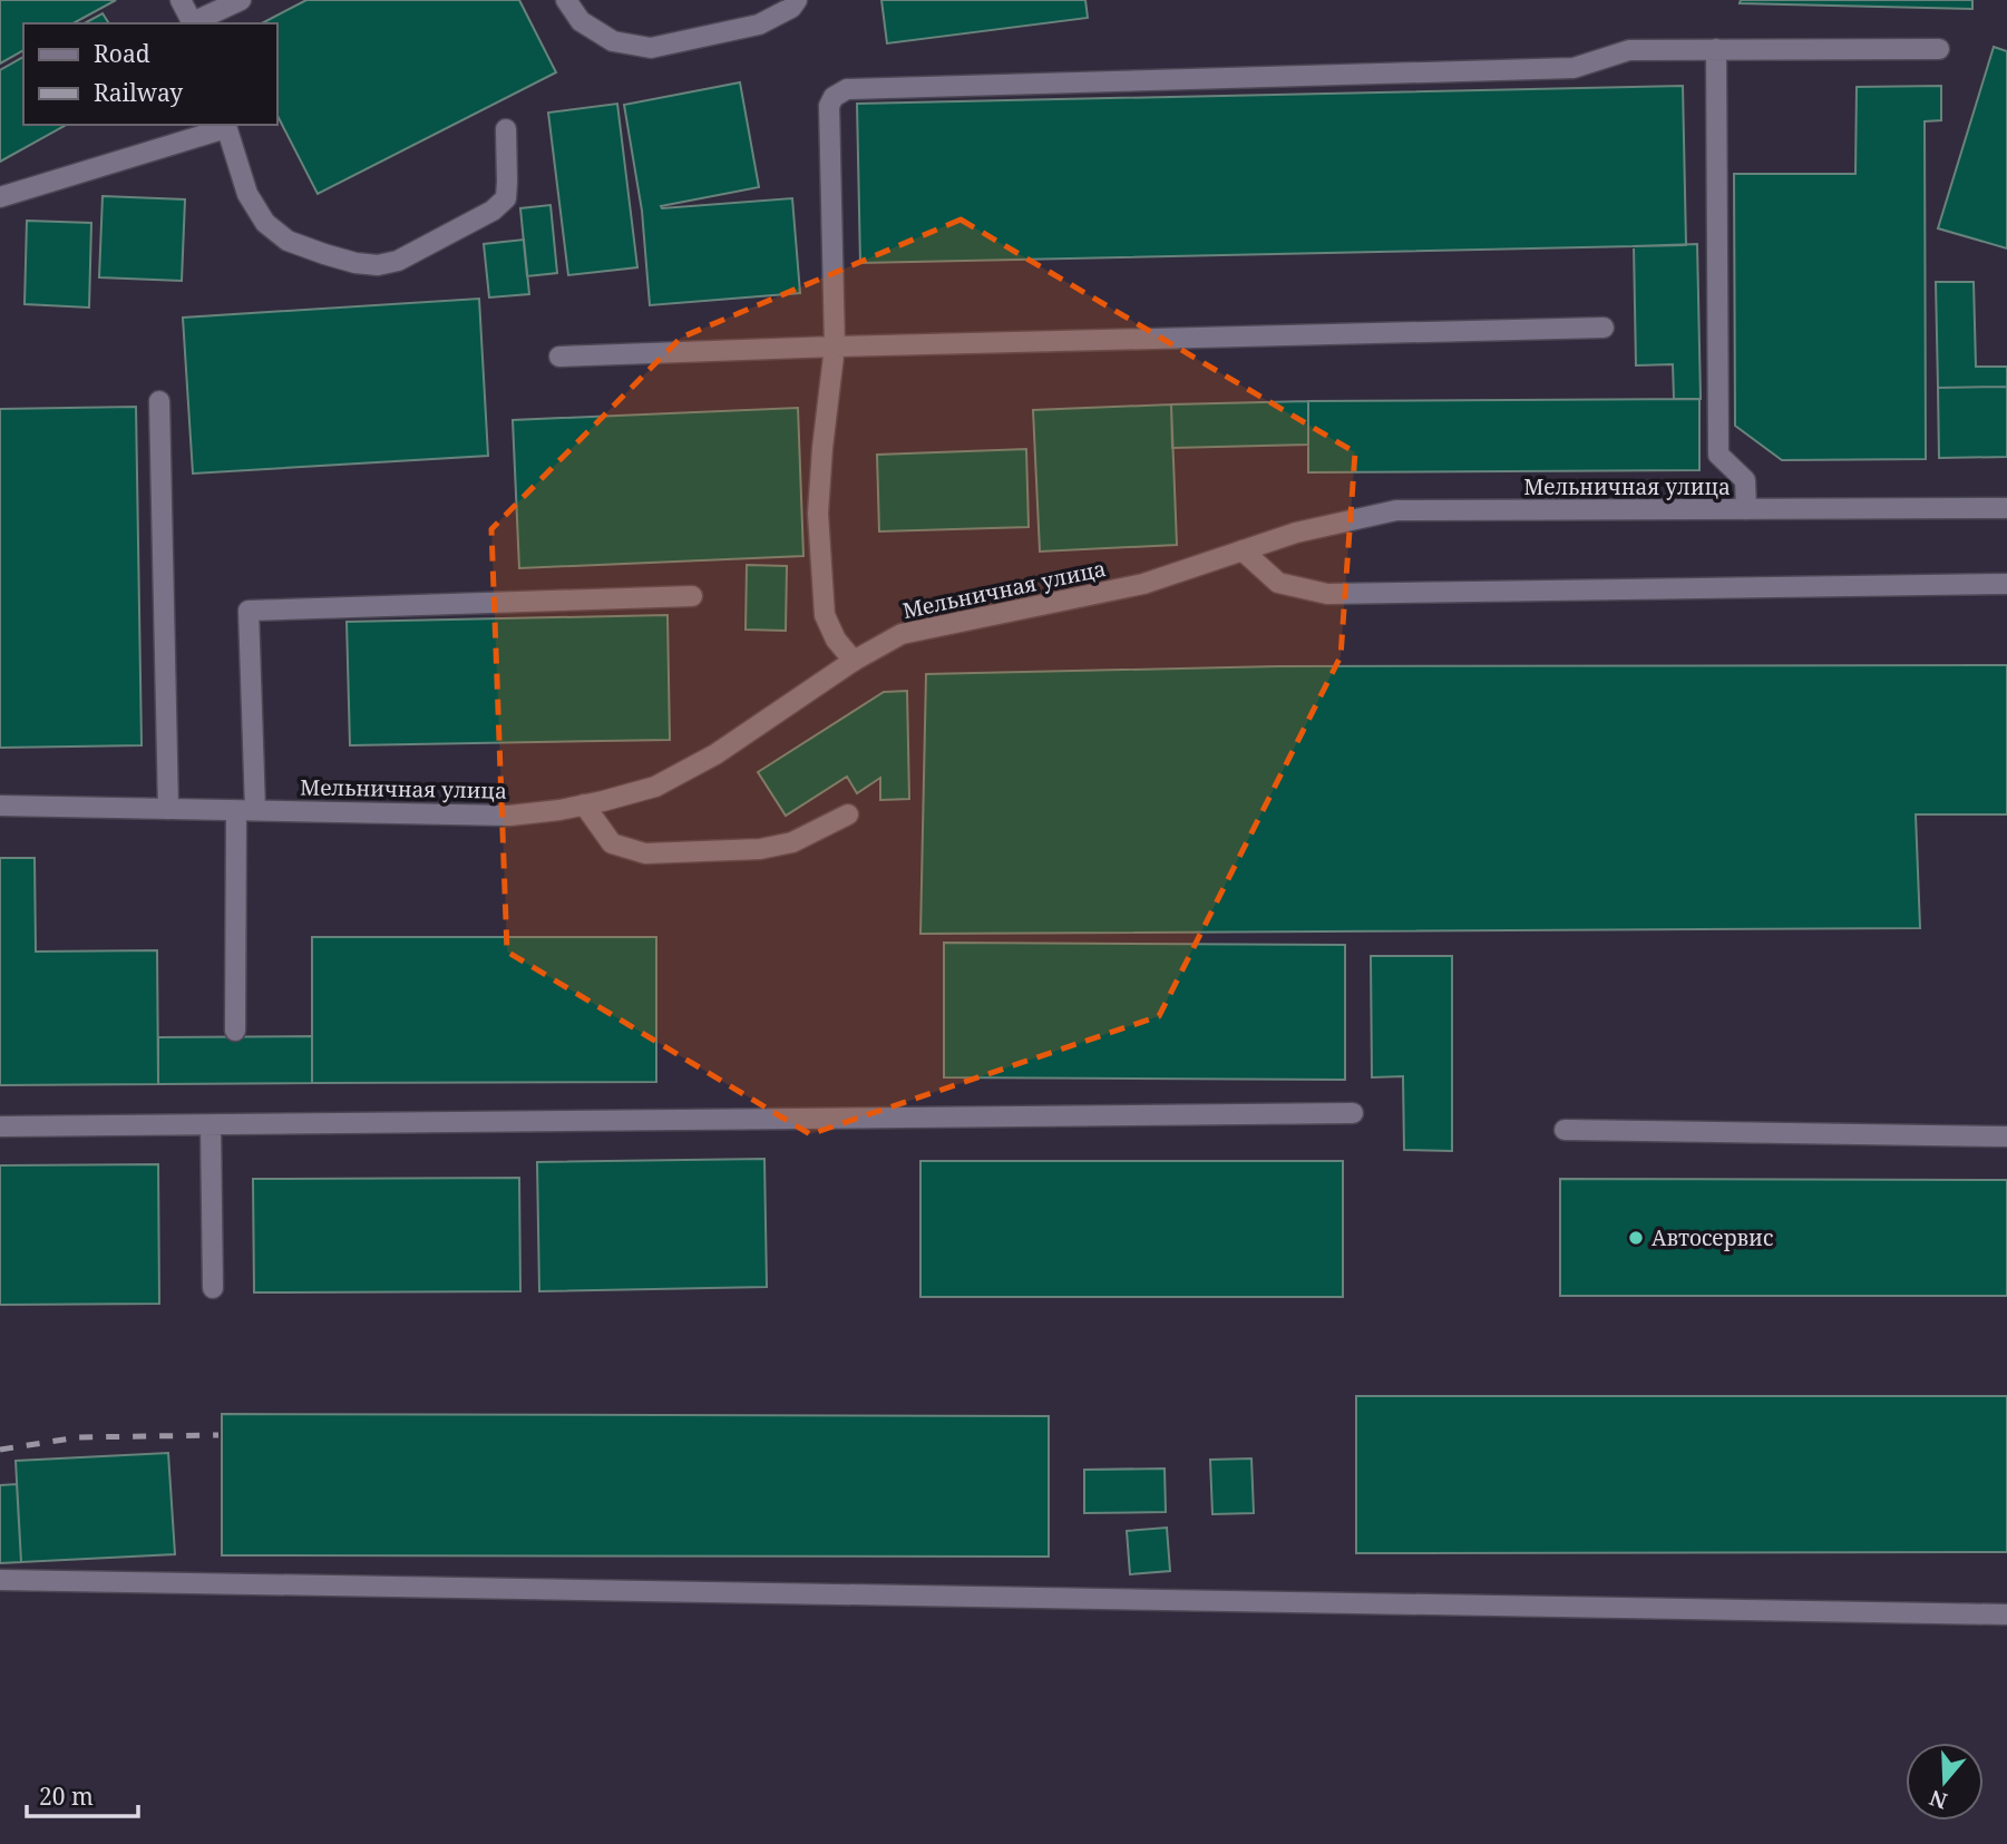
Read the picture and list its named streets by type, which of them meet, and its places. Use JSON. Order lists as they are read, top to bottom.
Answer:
{
  "streets": {
    "street": ["Мельничная улица"]
  },
  "places": ["Автосервис"],
  "legend": ["Road", "Railway"],
  "scale_bar": "20 m",
  "north": "bottom"
}
